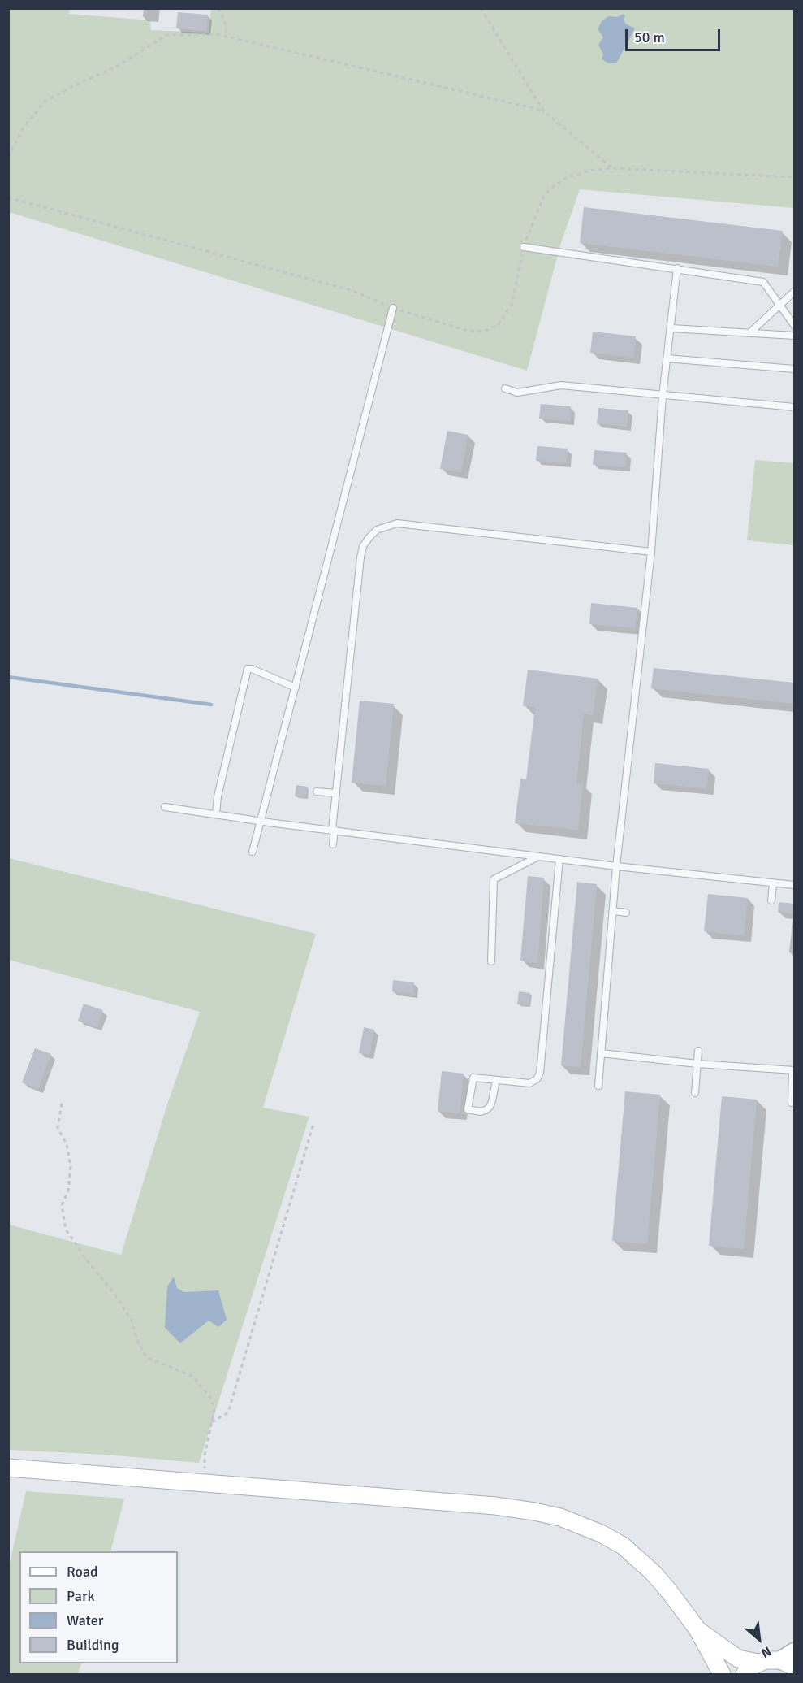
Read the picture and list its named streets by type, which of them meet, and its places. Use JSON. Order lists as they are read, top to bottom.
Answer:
{
  "legend": [
    "Road",
    "Park",
    "Water",
    "Building"
  ],
  "scale_bar": "50 m",
  "north": "bottom right"
}
